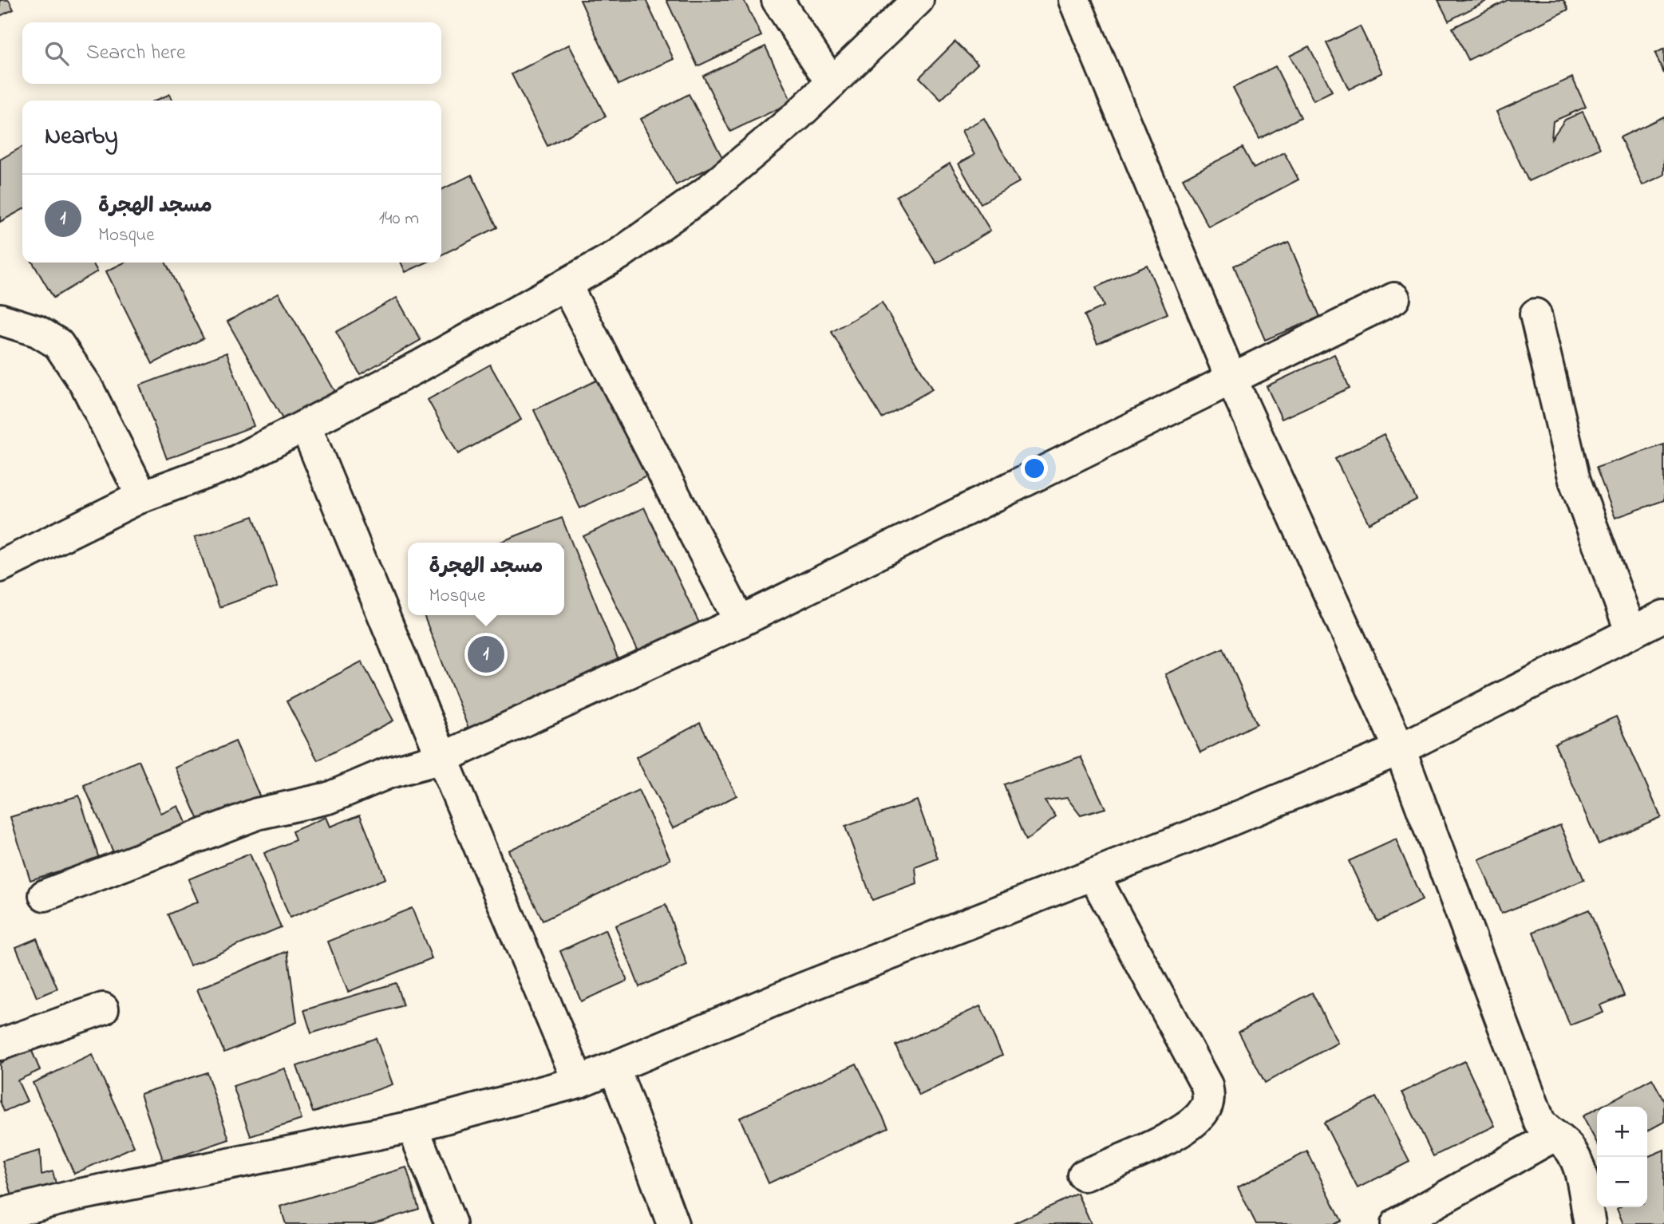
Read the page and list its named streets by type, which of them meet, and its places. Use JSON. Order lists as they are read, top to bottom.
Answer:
{
  "page": {
    "search": "Search here",
    "heading": "Nearby",
    "list": [
      {
        "mark": "1",
        "name": "مسجد الهجرة",
        "note": "Mosque",
        "value": "140 m"
      }
    ],
    "popup": ["مسجد الهجرة", "Mosque"],
    "pins": "1",
    "map_buttons": ["+", "−"]
  }
}
